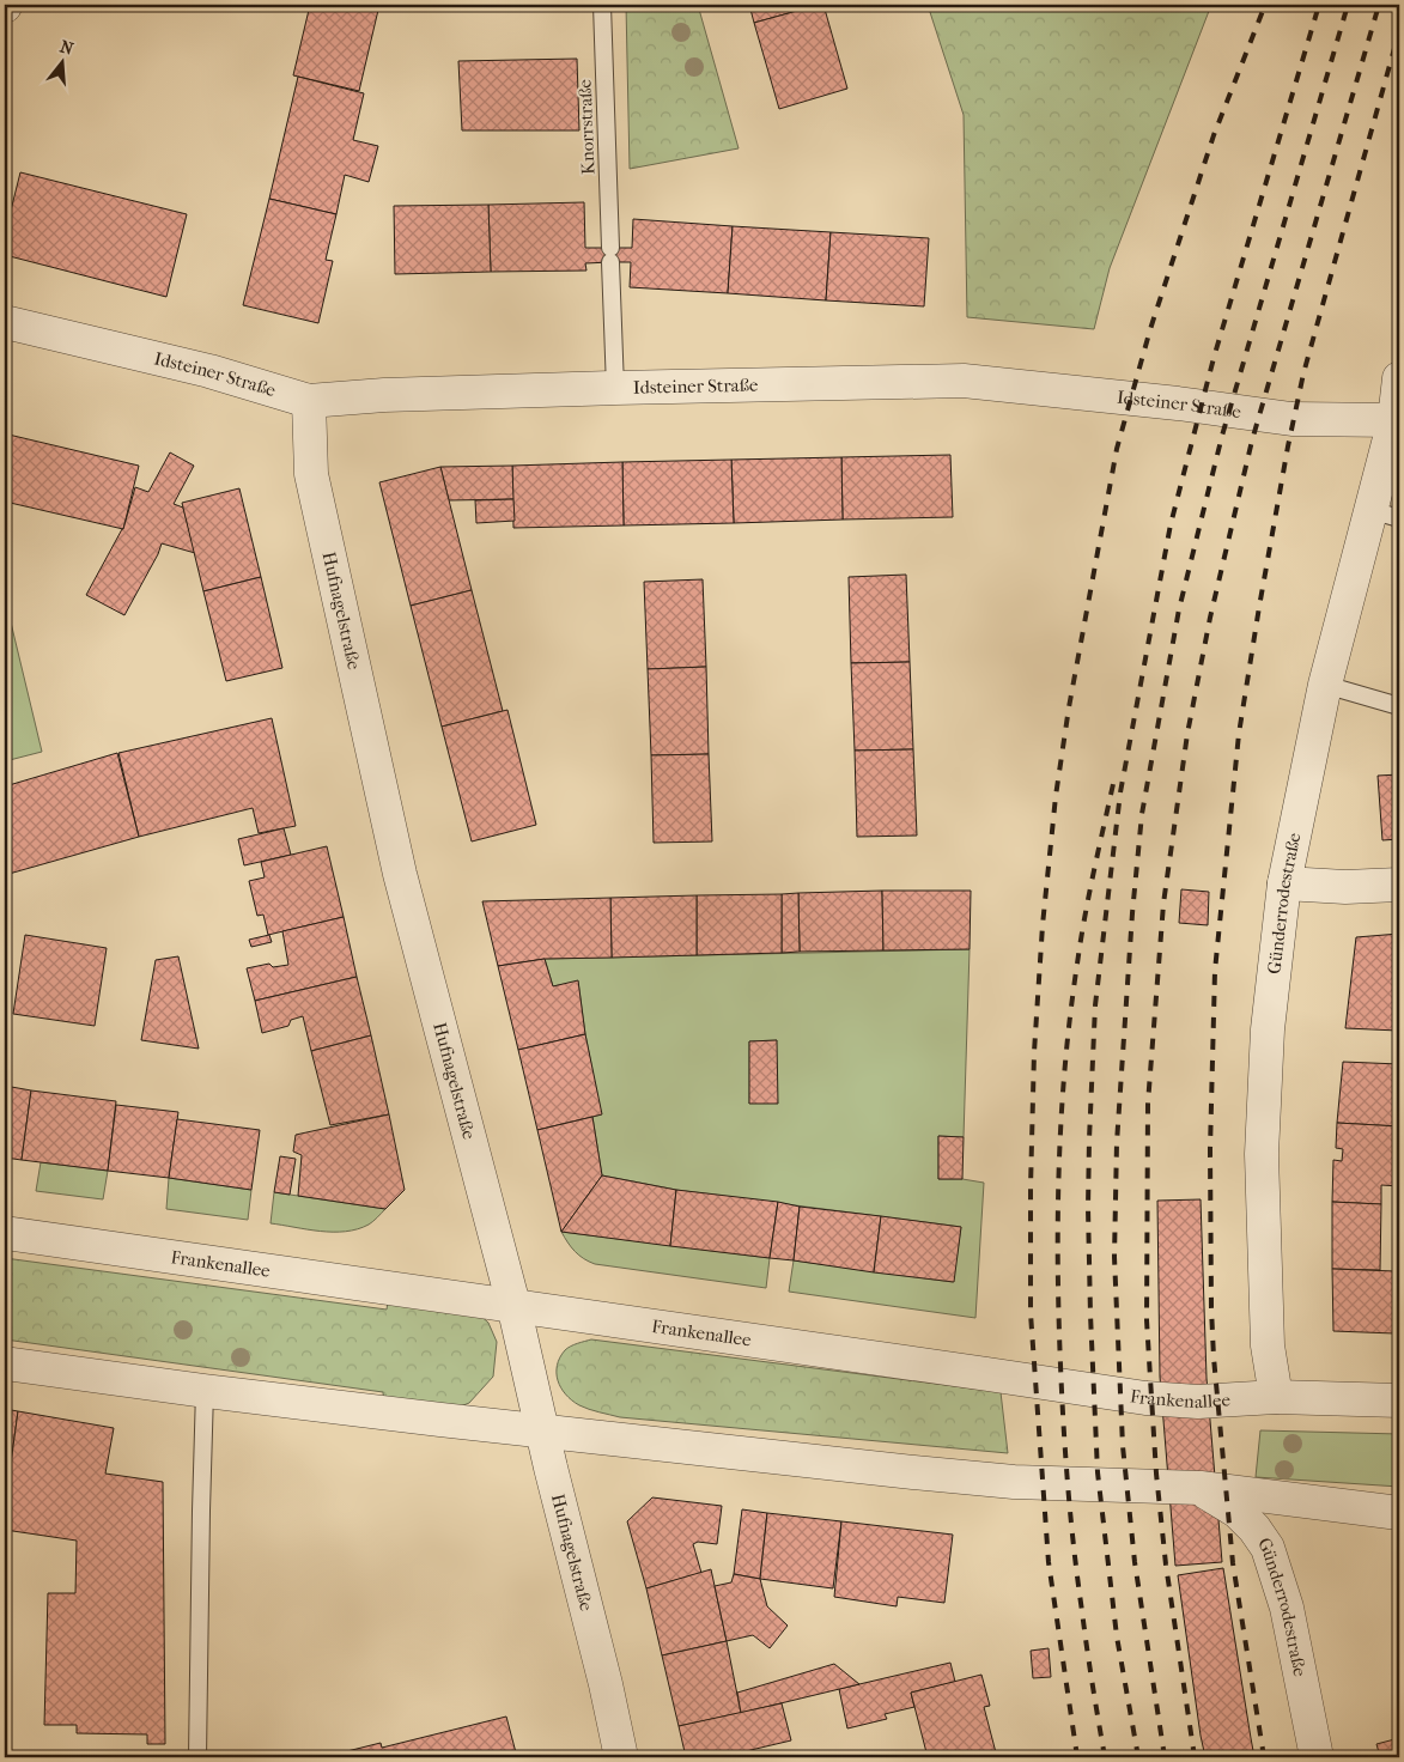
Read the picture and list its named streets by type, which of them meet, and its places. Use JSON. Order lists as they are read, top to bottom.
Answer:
{
  "streets": {
    "street": [
      "Idsteiner Straße",
      "Hufnagelstraße",
      "Günderrodestraße",
      "Frankenallee"
    ],
    "lane": ["Knorrstraße"]
  },
  "crossings": [
    ["Knorrstraße", "Idsteiner Straße"],
    ["Idsteiner Straße", "Hufnagelstraße"],
    ["Idsteiner Straße", "Günderrodestraße"],
    ["Hufnagelstraße", "Frankenallee"],
    ["Günderrodestraße", "Frankenallee"]
  ],
  "north": "top"
}
